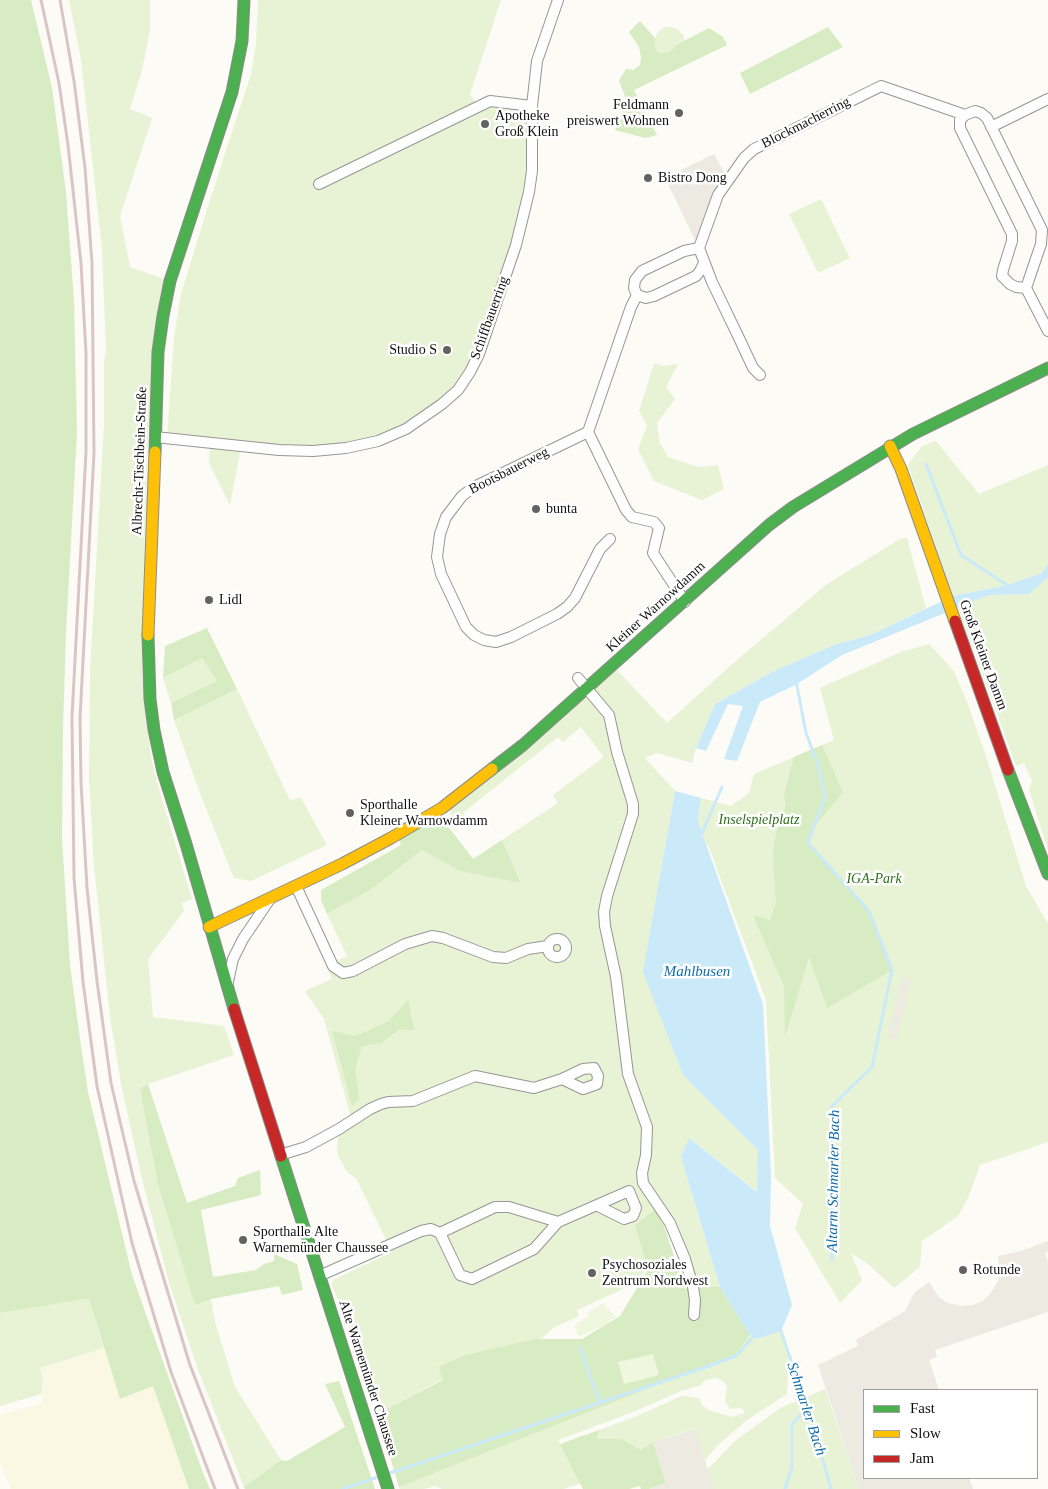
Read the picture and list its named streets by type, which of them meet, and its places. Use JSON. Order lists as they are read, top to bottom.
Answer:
{
  "streets": {
    "street": [
      "Blockmacherring",
      "Schiffbauerring",
      "Albrecht-Tischbein-Straße",
      "Bootsbauerweg",
      "Kleiner Warnowdamm",
      "Groß Kleiner Damm",
      "Alte Warnemünder Chaussee"
    ]
  },
  "crossings": [
    ["Schiffbauerring", "Albrecht-Tischbein-Straße"],
    ["Albrecht-Tischbein-Straße", "Kleiner Warnowdamm"],
    ["Albrecht-Tischbein-Straße", "Alte Warnemünder Chaussee"],
    ["Kleiner Warnowdamm", "Groß Kleiner Damm"],
    ["Kleiner Warnowdamm", "Alte Warnemünder Chaussee"]
  ],
  "water": ["Mahlbusen", "Altarm Schmarler Bach", "Schmarler Bach"],
  "parks": ["Inselspielplatz", "IGA-Park"],
  "places": [
    "Feldmann preiswert Wohnen",
    "Apotheke Groß Klein",
    "Bistro Dong",
    "Studio S",
    "bunta",
    "Lidl",
    "Sporthalle Kleiner Warnowdamm",
    "Sporthalle Alte Warnemünder Chaussee",
    "Rotunde",
    "Psychosoziales Zentrum Nordwest"
  ],
  "legend": ["Fast", "Slow", "Jam"]
}
